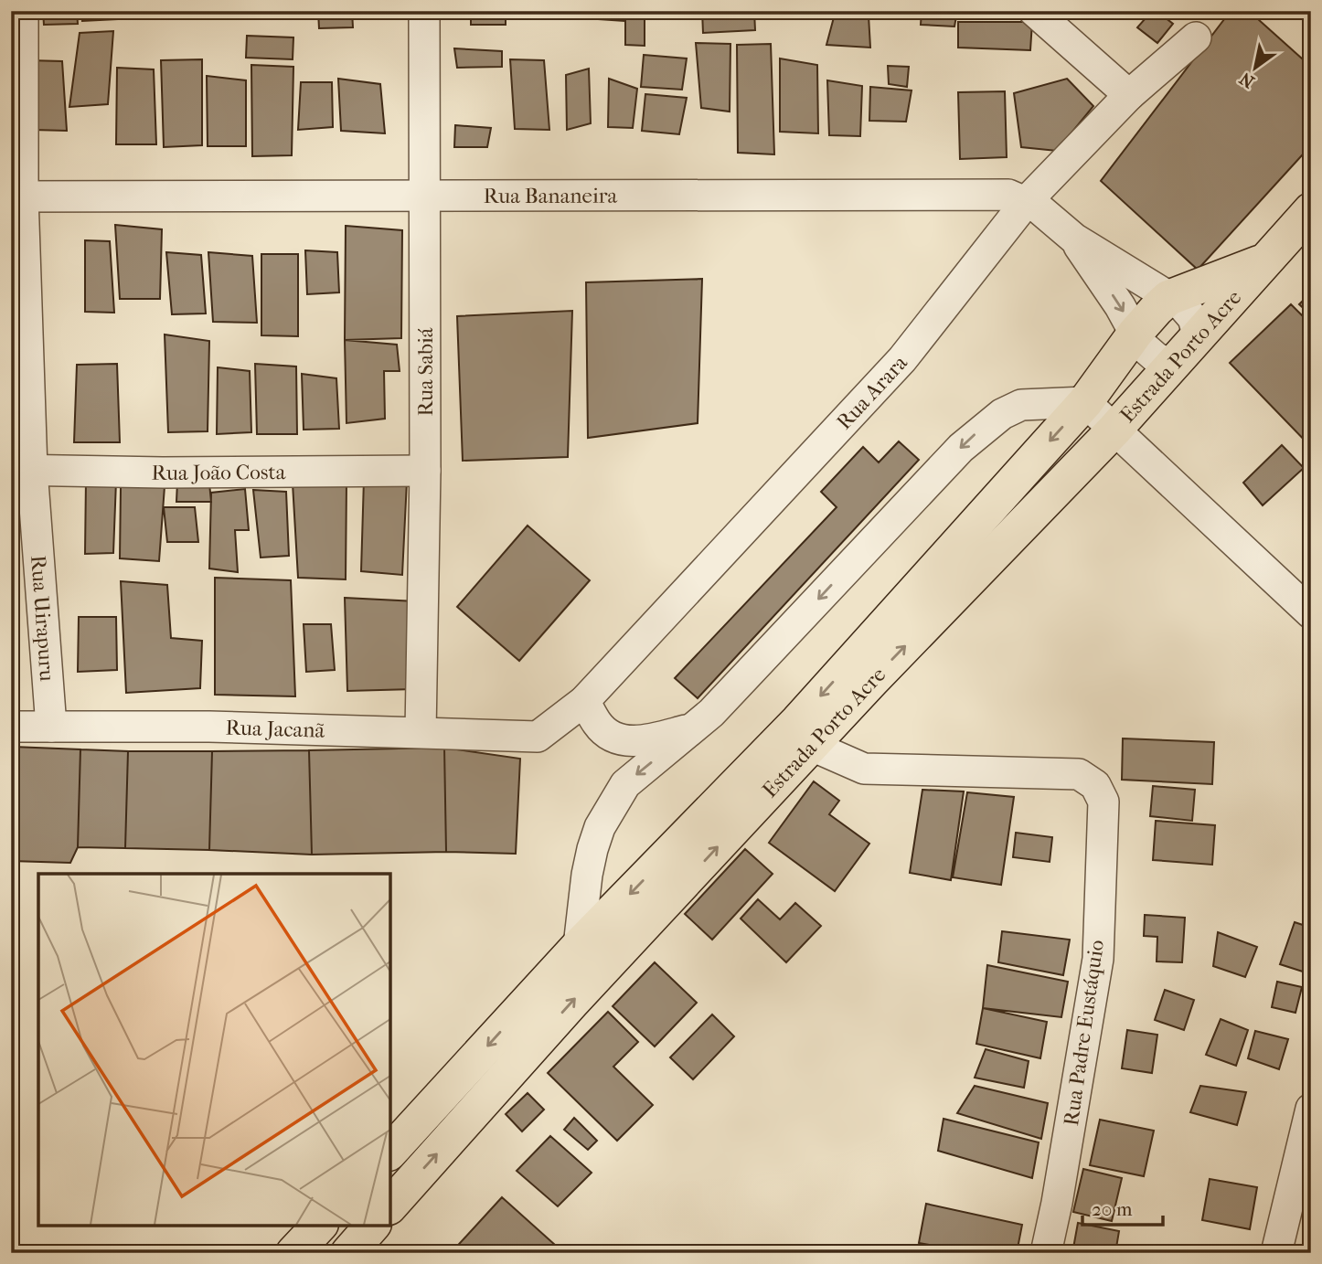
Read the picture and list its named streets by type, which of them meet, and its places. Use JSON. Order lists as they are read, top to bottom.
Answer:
{
  "streets": {
    "main road": ["Estrada Porto Acre"],
    "street": [
      "Rua Bananeira",
      "Rua Sabiá",
      "Rua Arara",
      "Rua João Costa",
      "Rua Uirapuru",
      "Rua Jacanã",
      "Rua Padre Eustáquio"
    ]
  },
  "crossings": [
    ["Rua Bananeira", "Estrada Porto Acre"],
    ["Rua Bananeira", "Rua Sabiá"],
    ["Rua Bananeira", "Rua Arara"],
    ["Rua Bananeira", "Rua Uirapuru"],
    ["Estrada Porto Acre", "Rua Padre Eustáquio"],
    ["Rua Sabiá", "Rua João Costa"],
    ["Rua Sabiá", "Rua Jacanã"],
    ["Rua Arara", "Rua Jacanã"],
    ["Rua João Costa", "Rua Uirapuru"],
    ["Rua Uirapuru", "Rua Jacanã"]
  ],
  "scale_bar": "20 m",
  "north": "bottom left"
}
